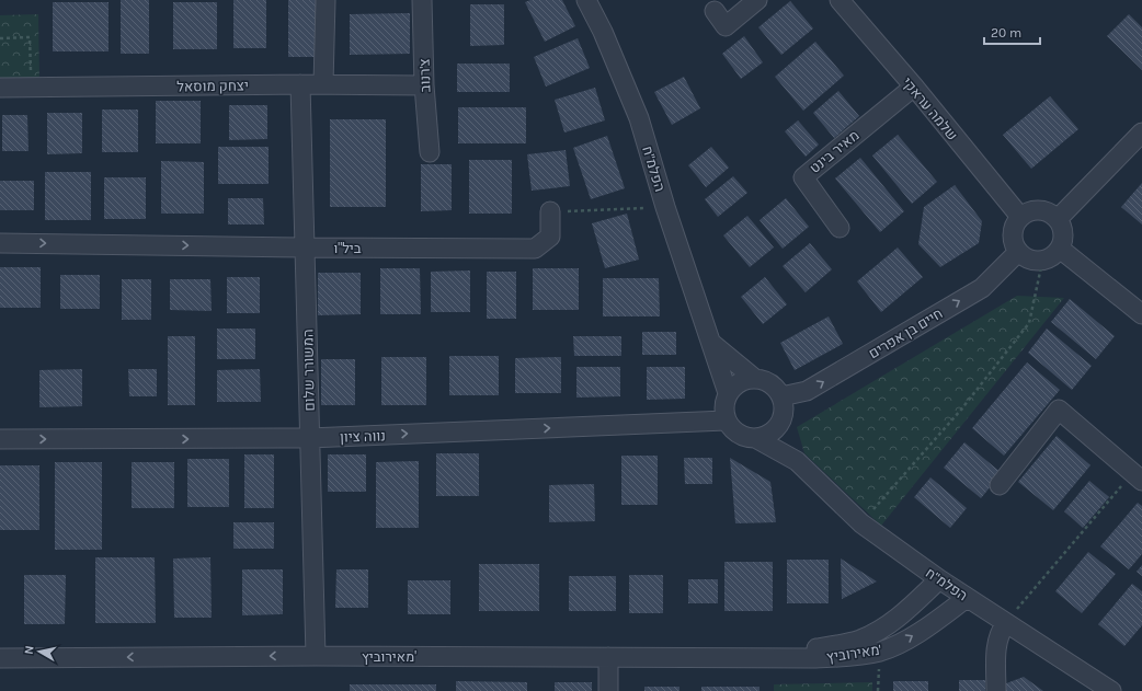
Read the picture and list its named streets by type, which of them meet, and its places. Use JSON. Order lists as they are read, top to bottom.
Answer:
{
  "streets": {
    "street": [
      "צ'רנוב",
      "יצחק מוסאל",
      "שלמה עראקי",
      "מאיר בינט",
      "הפלמ\"ח",
      "ביל\"ו",
      "חיים בן אפרים",
      "המשורר שלום",
      "נווה ציון",
      "מאירוביץ'"
    ]
  },
  "crossings": [
    ["צ'רנוב", "יצחק מוסאל"],
    ["יצחק מוסאל", "המשורר שלום"],
    ["שלמה עראקי", "מאיר בינט"],
    ["שלמה עראקי", "חיים בן אפרים"],
    ["הפלמ\"ח", "חיים בן אפרים"],
    ["הפלמ\"ח", "נווה ציון"],
    ["הפלמ\"ח", "מאירוביץ'"],
    ["ביל\"ו", "המשורר שלום"],
    ["חיים בן אפרים", "נווה ציון"],
    ["המשורר שלום", "נווה ציון"],
    ["המשורר שלום", "מאירוביץ'"]
  ],
  "one_way": ["ביל\"ו", "חיים בן אפרים", "נווה ציון"],
  "scale_bar": "20 m",
  "north": "left"
}
